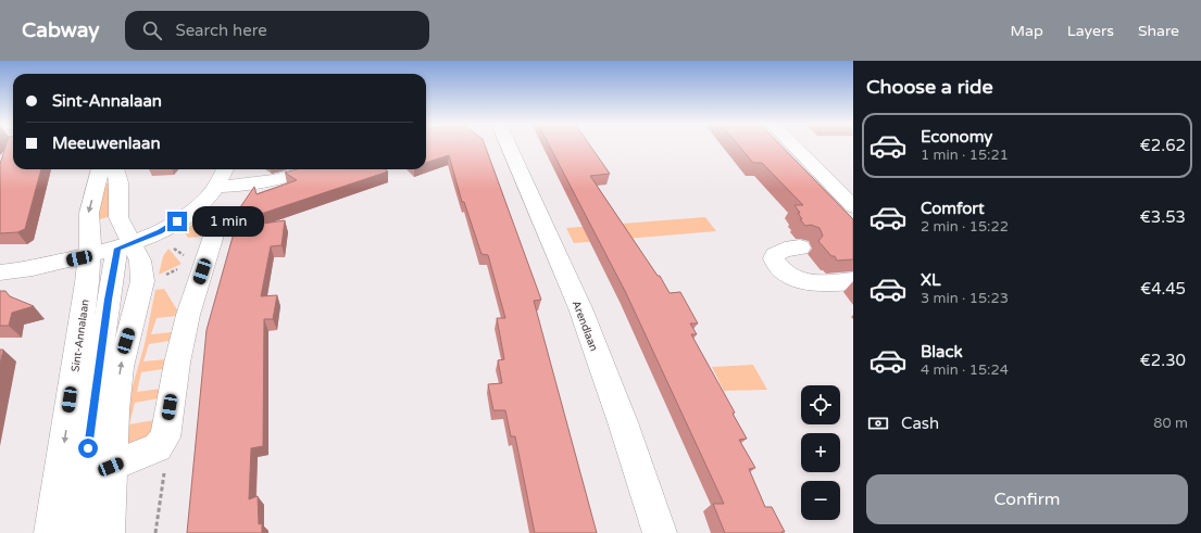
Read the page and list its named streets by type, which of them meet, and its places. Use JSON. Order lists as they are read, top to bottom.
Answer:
{
  "streets": {
    "street": ["Arendlaan", "Sint-Annalaan"]
  },
  "page": {
    "header": "Cabway",
    "search": "Search here",
    "nav": ["Map", "Layers", "Share"],
    "heading": "Choose a ride",
    "banner": ["Sint-Annalaan", "Meeuwenlaan"],
    "list": [
      {
        "name": "Economy",
        "note": "1 min · 15:21",
        "value": "€2.62"
      },
      {
        "name": "Comfort",
        "note": "2 min · 15:22",
        "value": "€3.53"
      },
      {
        "name": "XL",
        "note": "3 min · 15:23",
        "value": "€4.45"
      },
      {
        "name": "Black",
        "note": "4 min · 15:24",
        "value": "€2.30"
      }
    ],
    "bubble": "1 min",
    "map_buttons": ["+", "−"],
    "pay": ["Cash", "80 m"],
    "buttons": "Confirm"
  }
}
